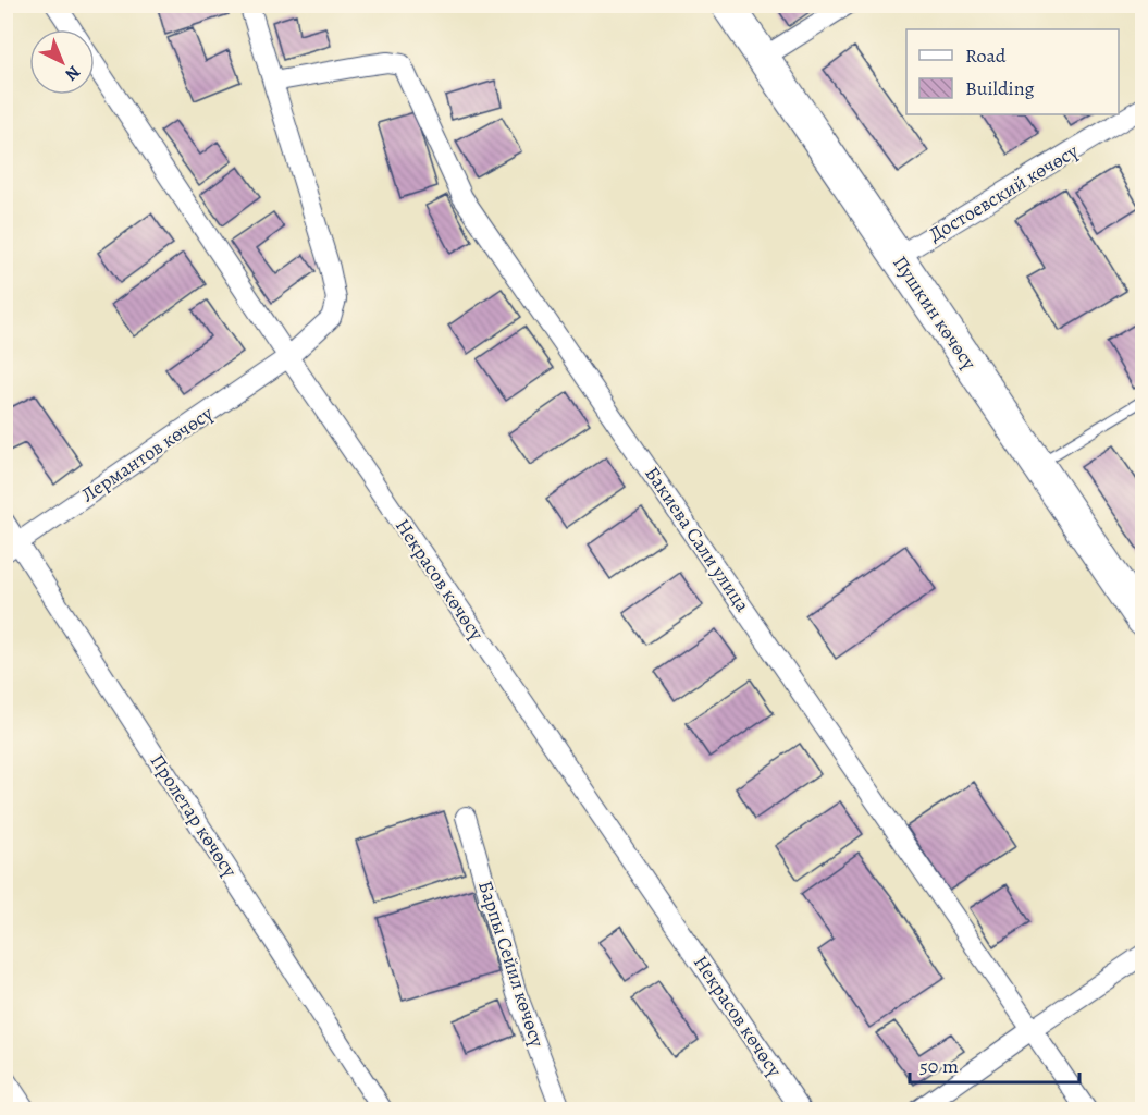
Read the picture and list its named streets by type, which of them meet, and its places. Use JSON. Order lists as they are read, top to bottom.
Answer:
{
  "streets": {
    "highway": ["Пушкин көчөсү"],
    "street": [
      "Достоевский көчөсү",
      "Лермантов көчөсү",
      "Бакиева Сали улица",
      "Некрасов көчөсү",
      "Пролетар көчөсү",
      "Барпы Сейил көчөсү"
    ]
  },
  "crossings": [
    ["Достоевский көчөсү", "Пушкин көчөсү"],
    ["Лермантов көчөсү", "Бакиева Сали улица"],
    ["Лермантов көчөсү", "Некрасов көчөсү"],
    ["Лермантов көчөсү", "Пролетар көчөсү"]
  ],
  "legend": ["Road", "Building"],
  "scale_bar": "50 m",
  "north": "bottom right"
}
